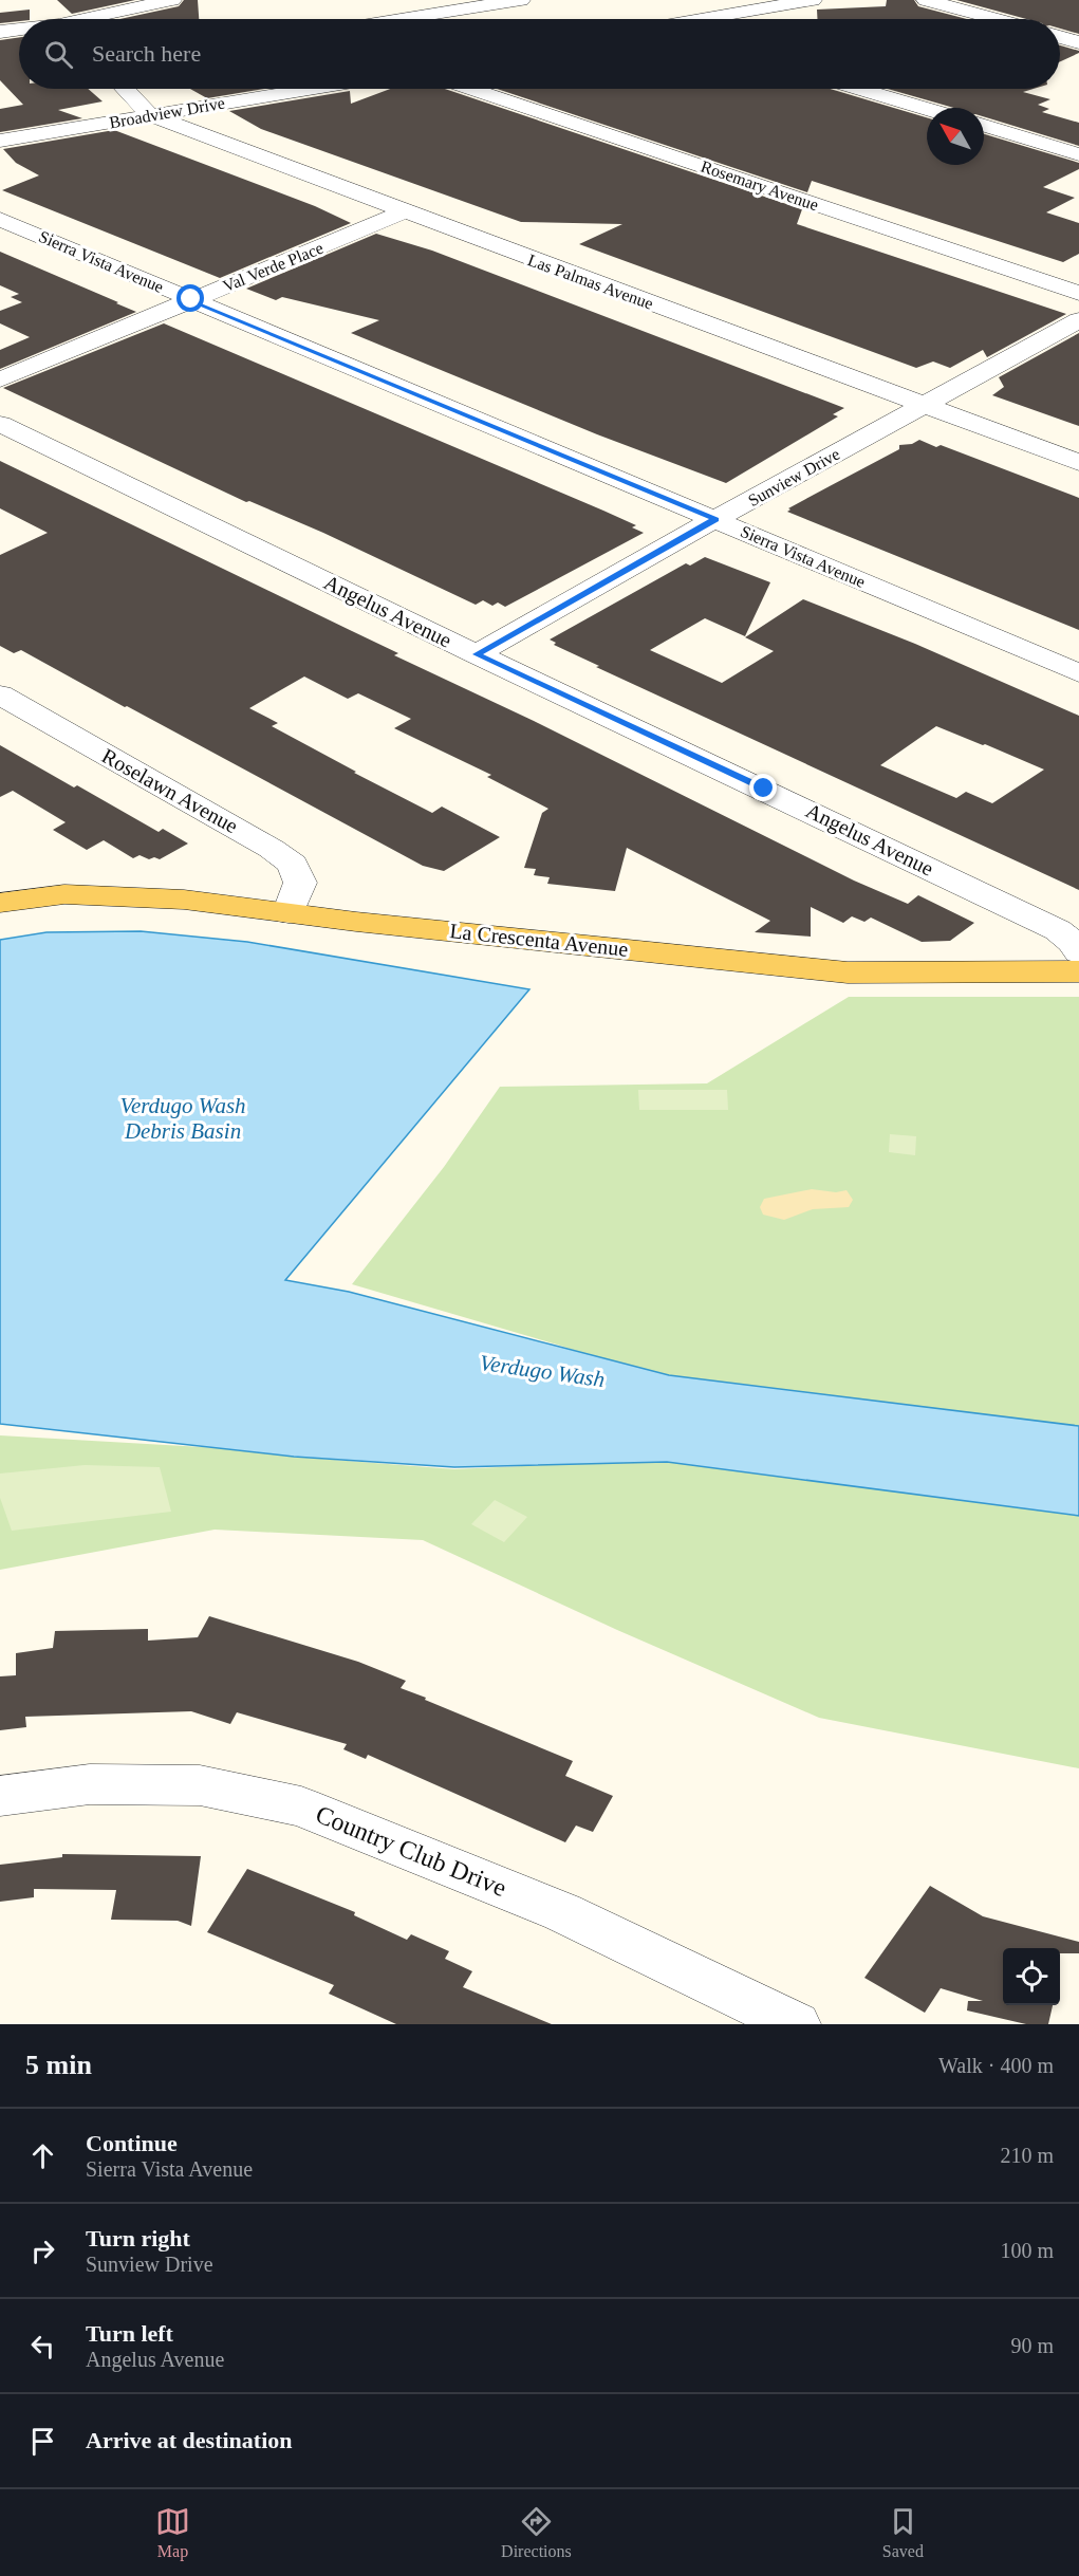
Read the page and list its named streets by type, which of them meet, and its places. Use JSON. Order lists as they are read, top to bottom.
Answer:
{
  "streets": {
    "main road": ["La Crescenta Avenue"],
    "street": [
      "Broadview Drive",
      "Rosemary Avenue",
      "Sierra Vista Avenue",
      "Val Verde Place",
      "Las Palmas Avenue",
      "Sunview Drive",
      "Angelus Avenue",
      "Roselawn Avenue",
      "Country Club Drive"
    ]
  },
  "crossings": [
    ["Broadview Drive", "Las Palmas Avenue"],
    ["Sierra Vista Avenue", "Val Verde Place"],
    ["Sierra Vista Avenue", "Sunview Drive"],
    ["Val Verde Place", "Las Palmas Avenue"],
    ["Las Palmas Avenue", "Sunview Drive"],
    ["Sunview Drive", "Angelus Avenue"],
    ["Roselawn Avenue", "La Crescenta Avenue"]
  ],
  "water": ["Verdugo Wash Debris Basin", "Verdugo Wash"],
  "north": "top left",
  "page": {
    "search": "Search here",
    "heading": ["5 min", "Walk · 400 m"],
    "list": [
      ["Continue", "Sierra Vista Avenue", "210 m"],
      ["Turn right", "Sunview Drive", "100 m"],
      ["Turn left", "Angelus Avenue", "90 m"],
      "Arrive at destination"
    ],
    "nav": ["Map", "Directions", "Saved"]
  }
}
